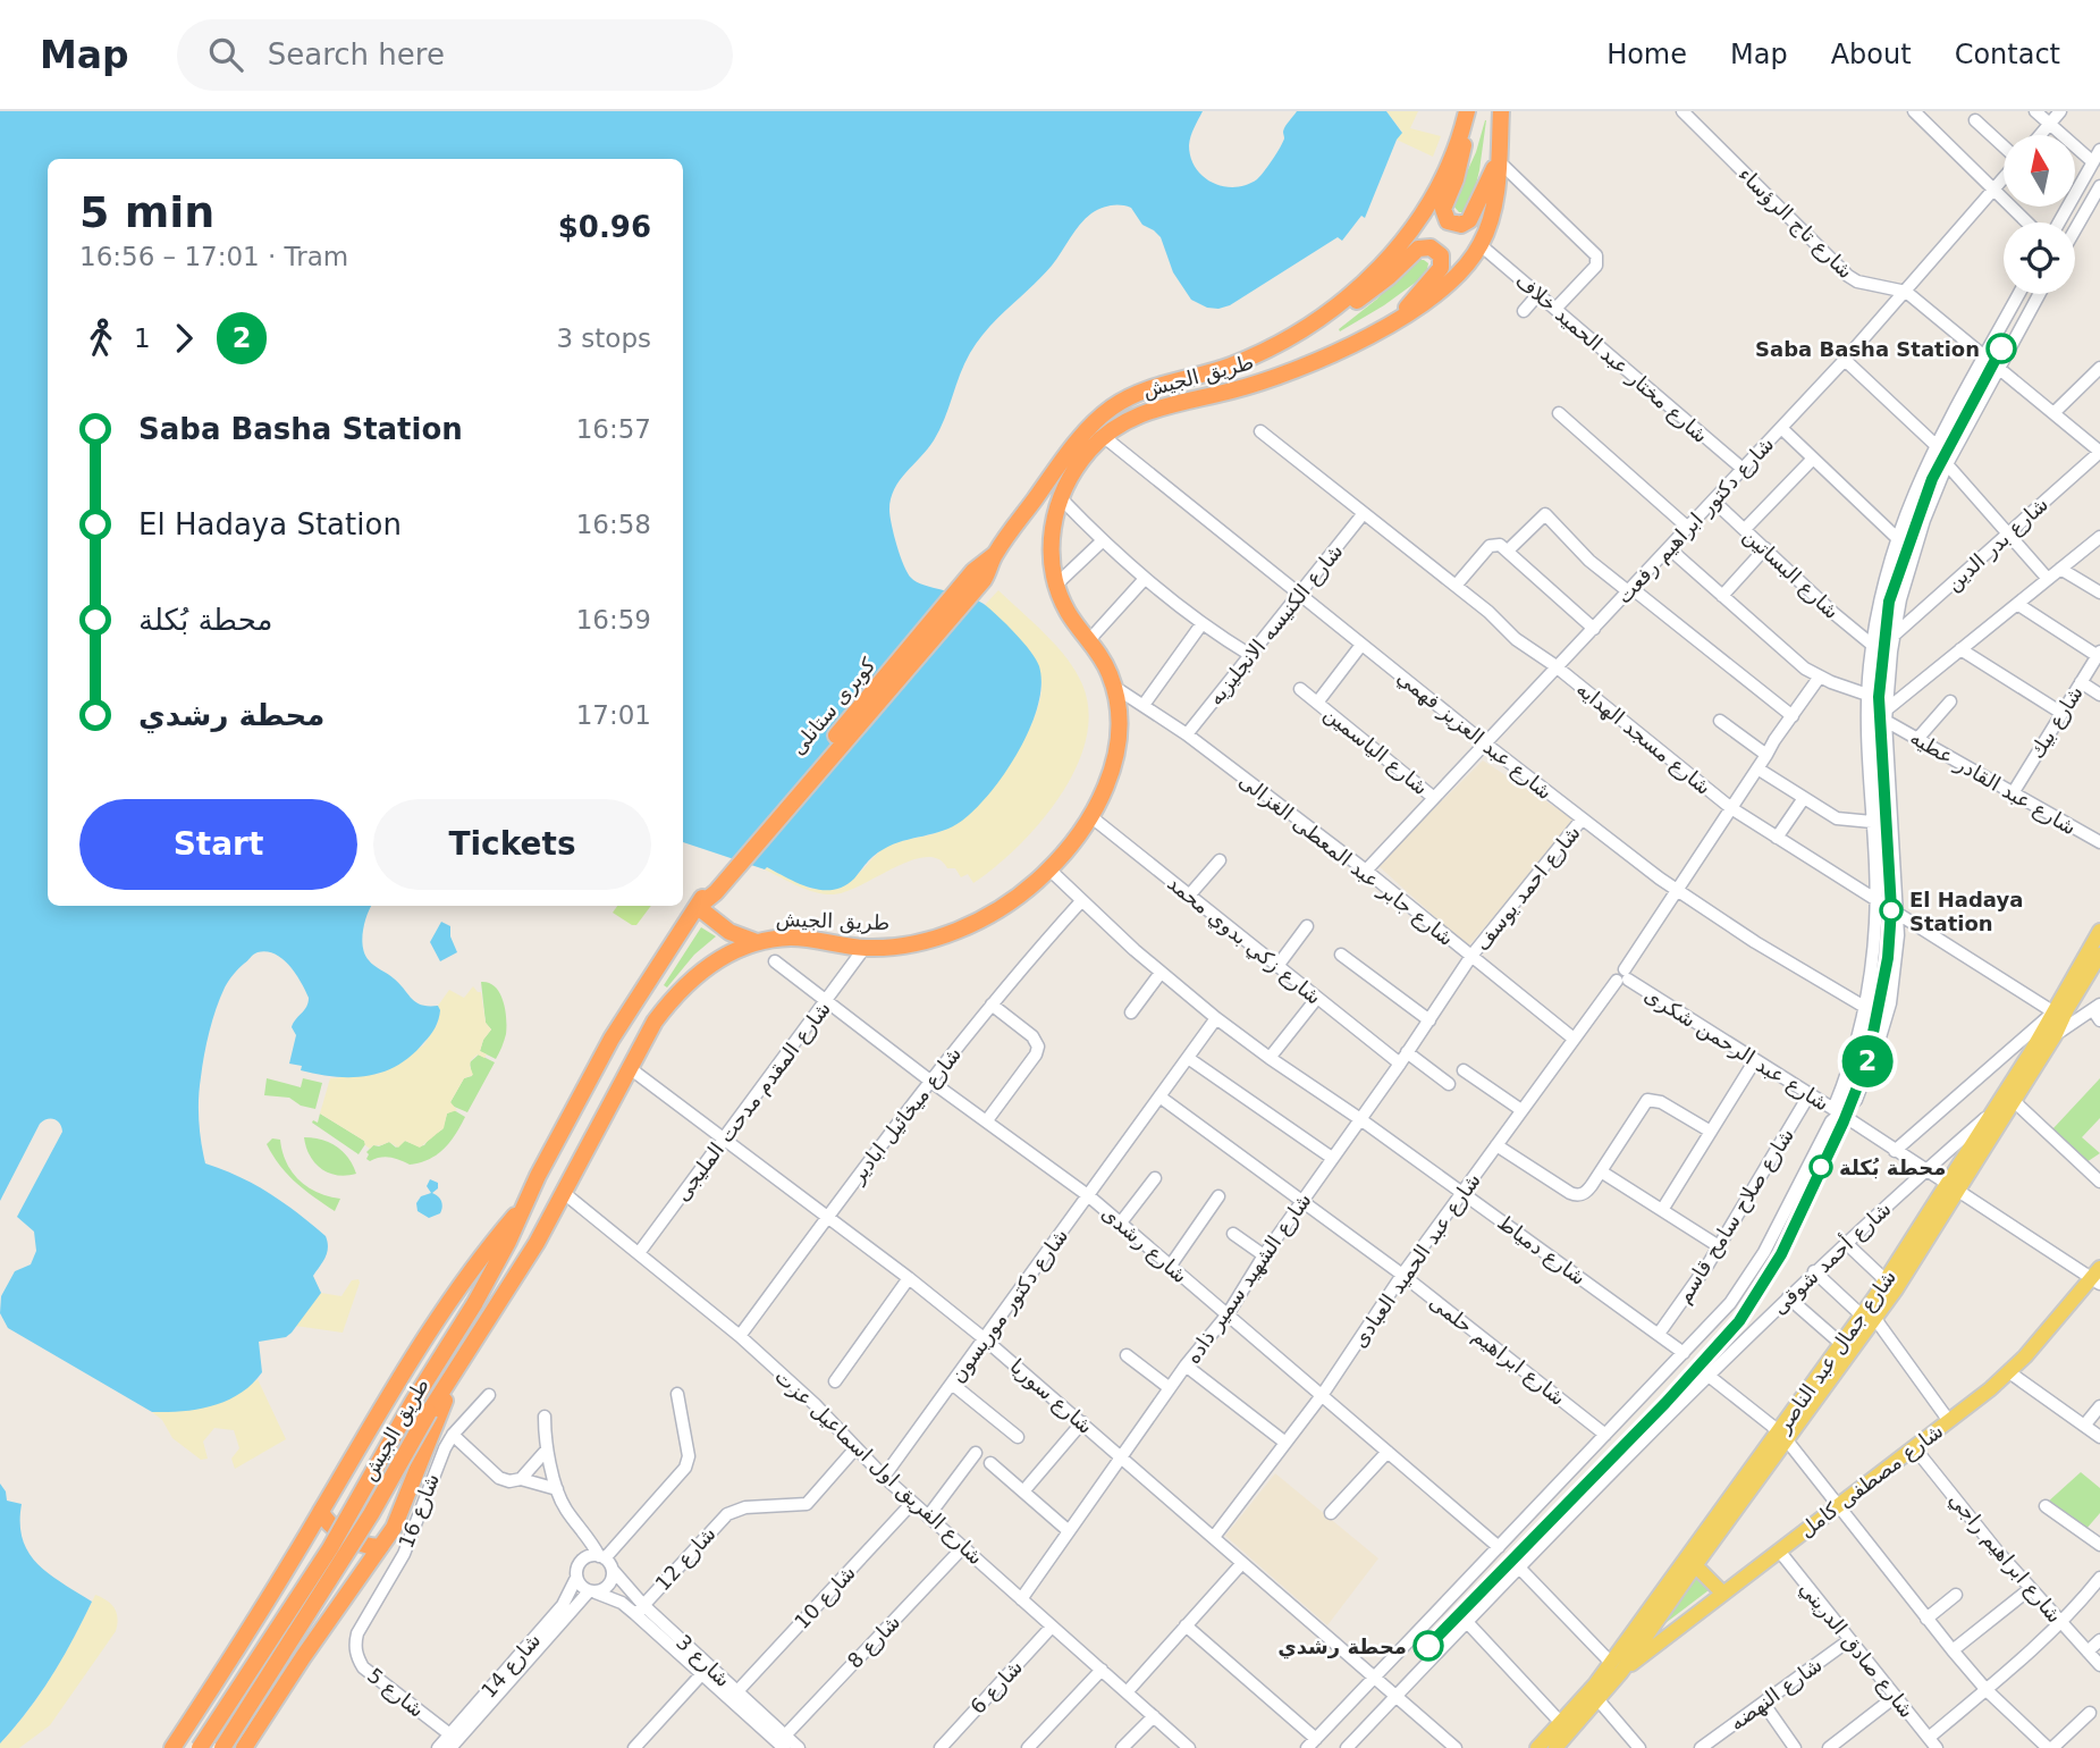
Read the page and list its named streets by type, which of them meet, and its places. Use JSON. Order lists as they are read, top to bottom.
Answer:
{
  "streets": {
    "highway": ["طريق الجيش", "كوبرى ستانلى"],
    "main road": ["شارع جمال عبد الناصر", "شارع مصطفى كامل"],
    "street": [
      "شارع تاج الرؤساء",
      "شارع مختار عبد الحميد خلاف",
      "شارع دكتور ابراهيم رفعت",
      "شارع بدر الدين",
      "شارع البساتين",
      "شارع الكنيسه الانجليزيه",
      "شارع بيك",
      "شارع عبد العزيز فهمي",
      "شارع مسجد الهدايه",
      "شارع الياسمين",
      "شارع عبد القادر عطيه",
      "شارع جابر عبد المعطى الغزالى",
      "شارع احمد يوسف",
      "شارع زكي بدوي محمد",
      "شارع عبد الرحمن شكرى",
      "شارع المقدم مدحت المليجى",
      "شارع ميخائيل ابادير",
      "شارع صلاح سامح قاسم",
      "شارع رشدى",
      "شارع دمياط",
      "شارع أحمد شوقى",
      "شارع عبد الحميد العبادى",
      "شارع الشهيد سمير ذاده",
      "شارع دكتور موريسون",
      "شارع ابراهيم حلمى",
      "شارع سوريا",
      "شارع الفريق اول اسماعيل عزت",
      "شارع 16",
      "شارع ابراهيم راجي",
      "شارع 12",
      "شارع 10",
      "شارع 8",
      "شارع صادق الدريني",
      "شارع 3",
      "شارع 14",
      "شارع 6",
      "شارع 5",
      "شارع النهضه"
    ]
  },
  "crossings": [
    ["شارع تاج الرؤساء", "شارع دكتور ابراهيم رفعت"],
    ["شارع تاج الرؤساء", "شارع بدر الدين"],
    ["شارع مختار عبد الحميد خلاف", "طريق الجيش"],
    ["شارع مختار عبد الحميد خلاف", "شارع دكتور ابراهيم رفعت"],
    ["طريق الجيش", "كوبرى ستانلى"],
    ["طريق الجيش", "شارع عبد العزيز فهمي"],
    ["طريق الجيش", "شارع جابر عبد المعطى الغزالى"],
    ["طريق الجيش", "شارع زكي بدوي محمد"],
    ["طريق الجيش", "شارع المقدم مدحت المليجى"],
    ["طريق الجيش", "شارع دمياط"],
    ["طريق الجيش", "شارع سوريا"],
    ["طريق الجيش", "شارع الفريق اول اسماعيل عزت"],
    ["شارع دكتور ابراهيم رفعت", "شارع البساتين"],
    ["شارع دكتور ابراهيم رفعت", "شارع عبد العزيز فهمي"],
    ["شارع دكتور ابراهيم رفعت", "شارع مسجد الهدايه"],
    ["شارع دكتور ابراهيم رفعت", "شارع الياسمين"],
    ["شارع دكتور ابراهيم رفعت", "شارع جابر عبد المعطى الغزالى"],
    ["شارع الكنيسه الانجليزيه", "شارع عبد العزيز فهمي"],
    ["شارع الكنيسه الانجليزيه", "شارع مسجد الهدايه"],
    ["شارع الكنيسه الانجليزيه", "شارع جابر عبد المعطى الغزالى"],
    ["شارع بيك", "شارع عبد القادر عطيه"],
    ["شارع عبد العزيز فهمي", "شارع الياسمين"],
    ["شارع عبد العزيز فهمي", "شارع احمد يوسف"],
    ["شارع عبد العزيز فهمي", "شارع عبد الحميد العبادى"],
    ["شارع مسجد الهدايه", "شارع عبد الحميد العبادى"],
    ["شارع مسجد الهدايه", "شارع جمال عبد الناصر"],
    ["شارع جابر عبد المعطى الغزالى", "شارع احمد يوسف"],
    ["شارع جابر عبد المعطى الغزالى", "شارع عبد الحميد العبادى"],
    ["شارع جابر عبد المعطى الغزالى", "شارع الشهيد سمير ذاده"],
    ["شارع احمد يوسف", "شارع الشهيد سمير ذاده"],
    ["شارع زكي بدوي محمد", "شارع الشهيد سمير ذاده"],
    ["شارع عبد الرحمن شكرى", "شارع صلاح سامح قاسم"],
    ["شارع عبد الرحمن شكرى", "شارع أحمد شوقى"],
    ["شارع عبد الرحمن شكرى", "شارع عبد الحميد العبادى"],
    ["شارع عبد الرحمن شكرى", "شارع جمال عبد الناصر"],
    ["شارع عبد الرحمن شكرى", "شارع مصطفى كامل"],
    ["شارع المقدم مدحت المليجى", "شارع رشدى"],
    ["شارع المقدم مدحت المليجى", "شارع سوريا"],
    ["شارع المقدم مدحت المليجى", "شارع الفريق اول اسماعيل عزت"],
    ["شارع ميخائيل ابادير", "شارع رشدى"],
    ["شارع ميخائيل ابادير", "شارع دمياط"],
    ["شارع ميخائيل ابادير", "شارع سوريا"],
    ["شارع ميخائيل ابادير", "شارع الفريق اول اسماعيل عزت"],
    ["شارع صلاح سامح قاسم", "شارع دمياط"],
    ["شارع رشدى", "شارع أحمد شوقى"],
    ["شارع رشدى", "شارع عبد الحميد العبادى"],
    ["شارع رشدى", "شارع الشهيد سمير ذاده"],
    ["شارع رشدى", "شارع دكتور موريسون"],
    ["شارع دمياط", "شارع أحمد شوقى"],
    ["شارع دمياط", "شارع عبد الحميد العبادى"],
    ["شارع دمياط", "شارع الشهيد سمير ذاده"],
    ["شارع دمياط", "شارع دكتور موريسون"],
    ["شارع أحمد شوقى", "شارع ابراهيم حلمى"],
    ["شارع أحمد شوقى", "شارع جمال عبد الناصر"],
    ["شارع أحمد شوقى", "شارع سوريا"],
    ["شارع عبد الحميد العبادى", "شارع ابراهيم حلمى"],
    ["شارع عبد الحميد العبادى", "شارع سوريا"],
    ["شارع الشهيد سمير ذاده", "شارع ابراهيم حلمى"],
    ["شارع الشهيد سمير ذاده", "شارع سوريا"],
    ["شارع الشهيد سمير ذاده", "شارع الفريق اول اسماعيل عزت"],
    ["شارع دكتور موريسون", "شارع ابراهيم حلمى"],
    ["شارع دكتور موريسون", "شارع سوريا"],
    ["شارع دكتور موريسون", "شارع الفريق اول اسماعيل عزت"],
    ["شارع جمال عبد الناصر", "شارع مصطفى كامل"],
    ["شارع الفريق اول اسماعيل عزت", "شارع 12"],
    ["شارع الفريق اول اسماعيل عزت", "شارع 10"],
    ["شارع الفريق اول اسماعيل عزت", "شارع 8"],
    ["شارع الفريق اول اسماعيل عزت", "شارع 6"],
    ["شارع مصطفى كامل", "شارع ابراهيم راجي"],
    ["شارع مصطفى كامل", "شارع صادق الدريني"],
    ["شارع 16", "شارع 5"],
    ["شارع 12", "شارع 3"],
    ["شارع 10", "شارع 3"],
    ["شارع 8", "شارع 3"],
    ["شارع صادق الدريني", "شارع النهضه"],
    ["شارع 3", "شارع 14"],
    ["شارع 14", "شارع 5"]
  ],
  "places": [
    "Saba Basha Station",
    "El Hadaya Station",
    "محطة بُكلة",
    "محطة رشدي"
  ],
  "lines": ["tram line 2"],
  "north": "top",
  "page": {
    "header": "Map",
    "search": "Search here",
    "nav": [
      "Home",
      "Map",
      "About",
      "Contact"
    ],
    "on_map": "2",
    "heading": ["5 min", "16:56 – 17:01 · Tram", "$0.96"],
    "legs": ["1", "2", "3 stops"],
    "list": [
      {
        "name": "Saba Basha Station",
        "value": "16:57"
      },
      {
        "name": "El Hadaya Station",
        "value": "16:58"
      },
      {
        "name": "محطة بُكلة",
        "value": "16:59"
      },
      {
        "name": "محطة رشدي",
        "value": "17:01"
      }
    ],
    "buttons": ["Start", "Tickets"]
  }
}
